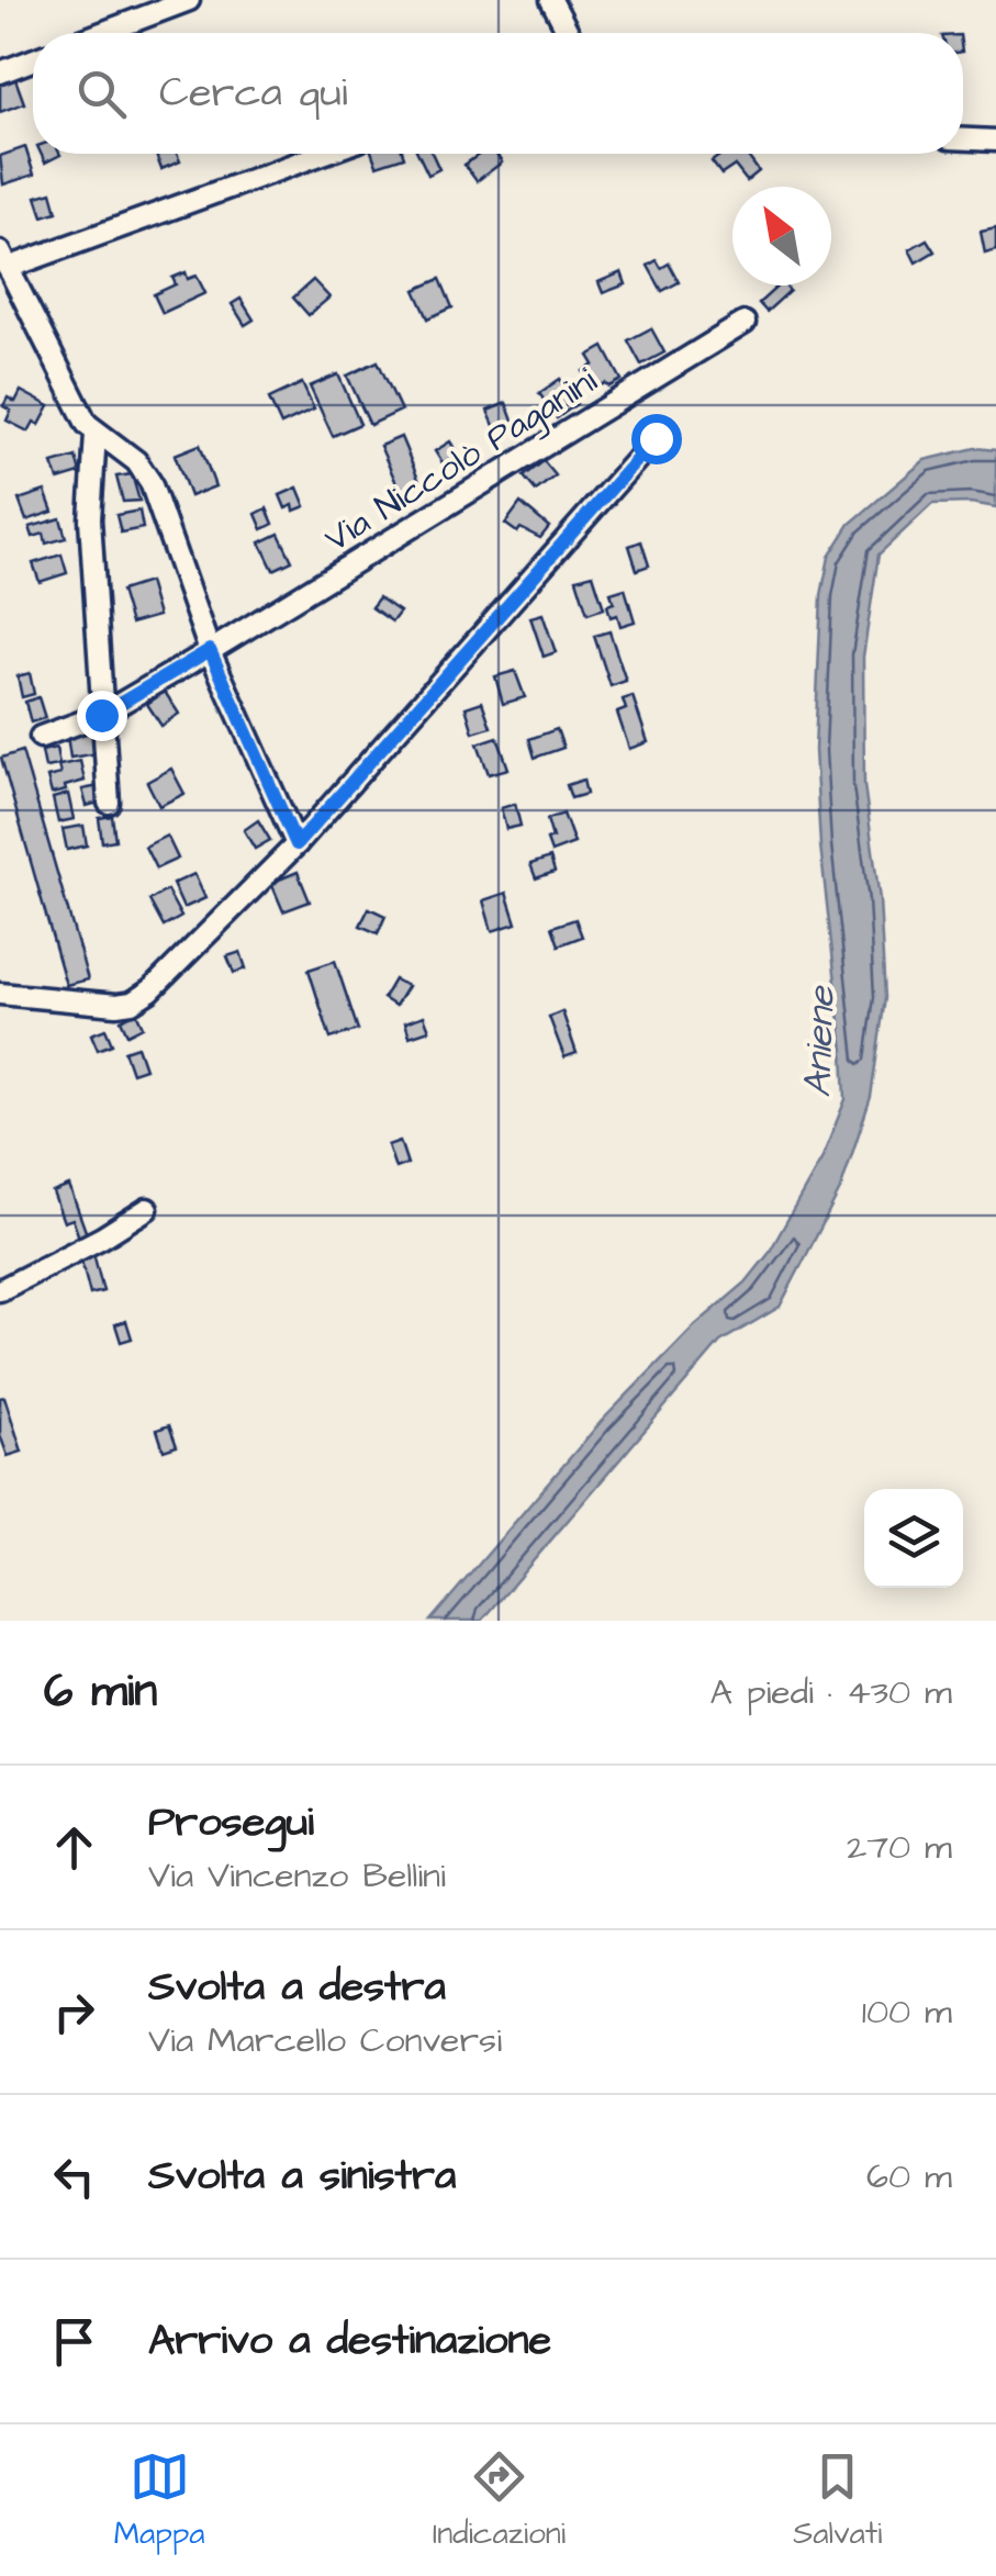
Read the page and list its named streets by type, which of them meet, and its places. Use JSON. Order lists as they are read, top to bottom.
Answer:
{
  "streets": {
    "street": ["Via Niccolò Paganini"]
  },
  "water": ["Aniene"],
  "north": "top left",
  "page": {
    "search": "Cerca qui",
    "heading": ["6 min", "A piedi · 430 m"],
    "list": [
      ["Prosegui", "Via Vincenzo Bellini", "270 m"],
      ["Svolta a destra", "Via Marcello Conversi", "100 m"],
      ["Svolta a sinistra", "60 m"],
      "Arrivo a destinazione"
    ],
    "nav": ["Mappa", "Indicazioni", "Salvati"]
  }
}
